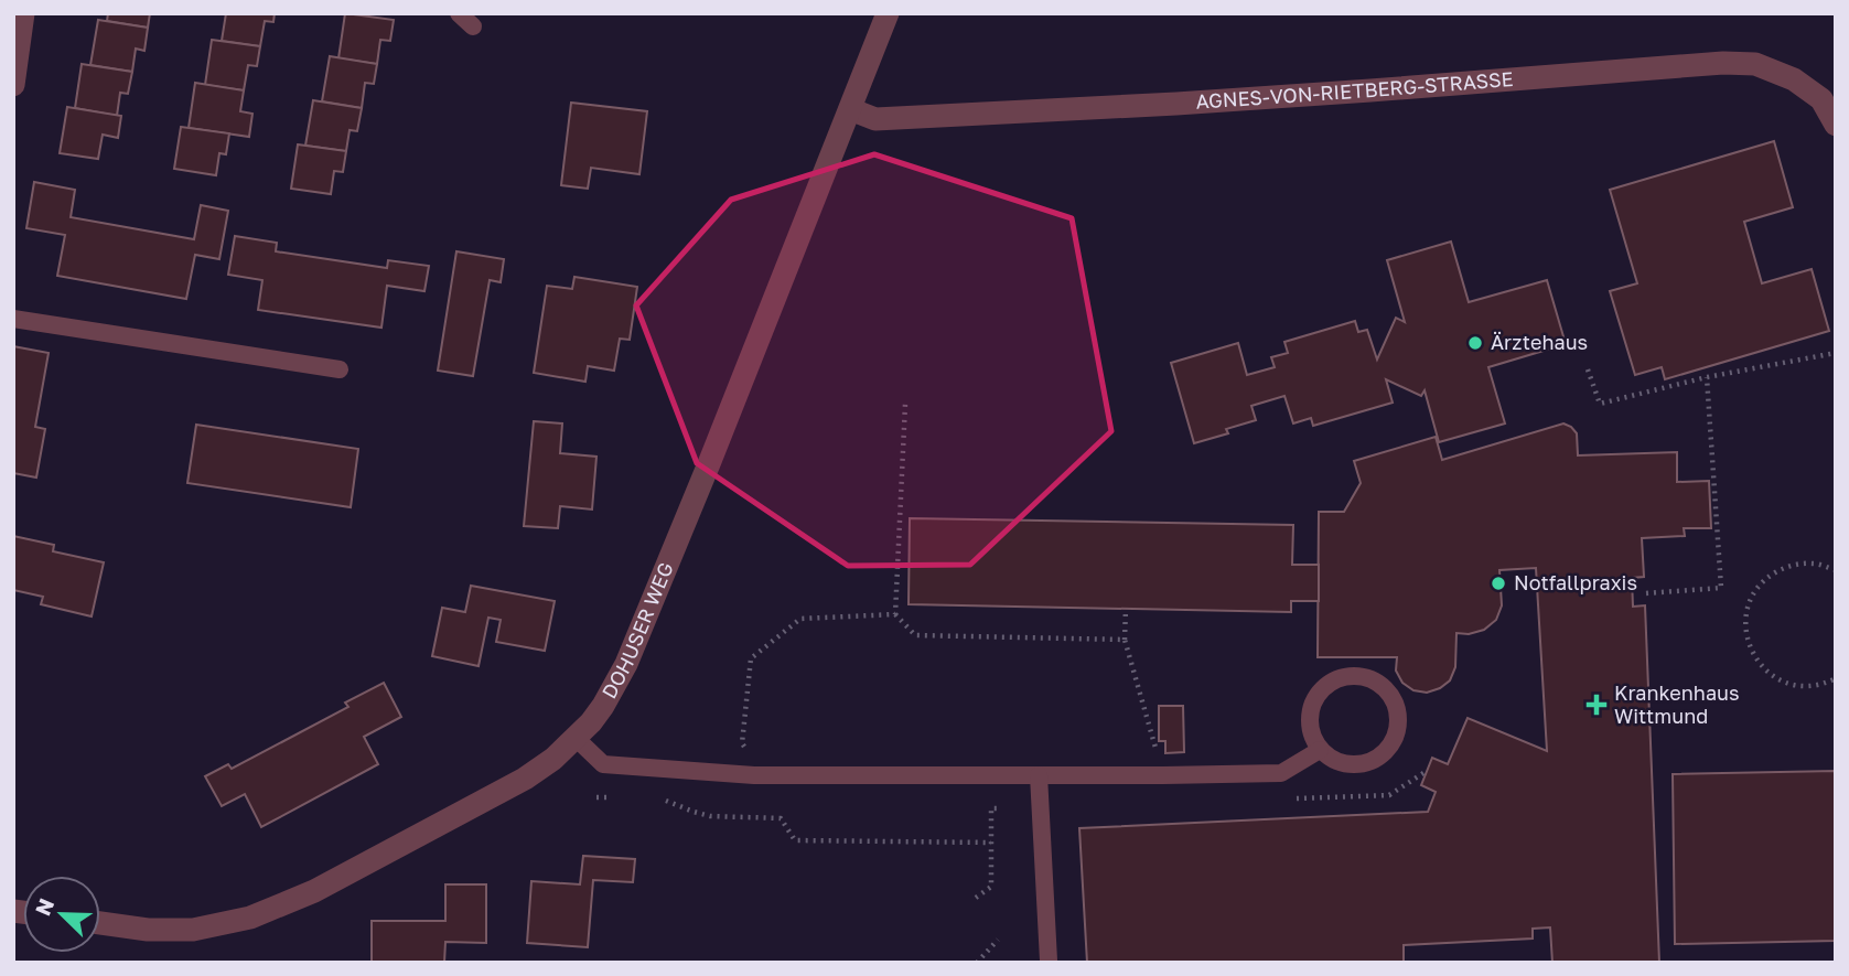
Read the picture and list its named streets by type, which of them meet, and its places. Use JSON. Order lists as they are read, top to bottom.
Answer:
{
  "streets": {
    "street": ["AGNES-VON-RIETBERG-STRASSE", "DOHUSER WEG"]
  },
  "crossings": [
    ["AGNES-VON-RIETBERG-STRASSE", "DOHUSER WEG"]
  ],
  "places": {
    "other": ["Ärztehaus", "Notfallpraxis"],
    "health": ["Krankenhaus Wittmund"]
  },
  "north": "top left"
}
